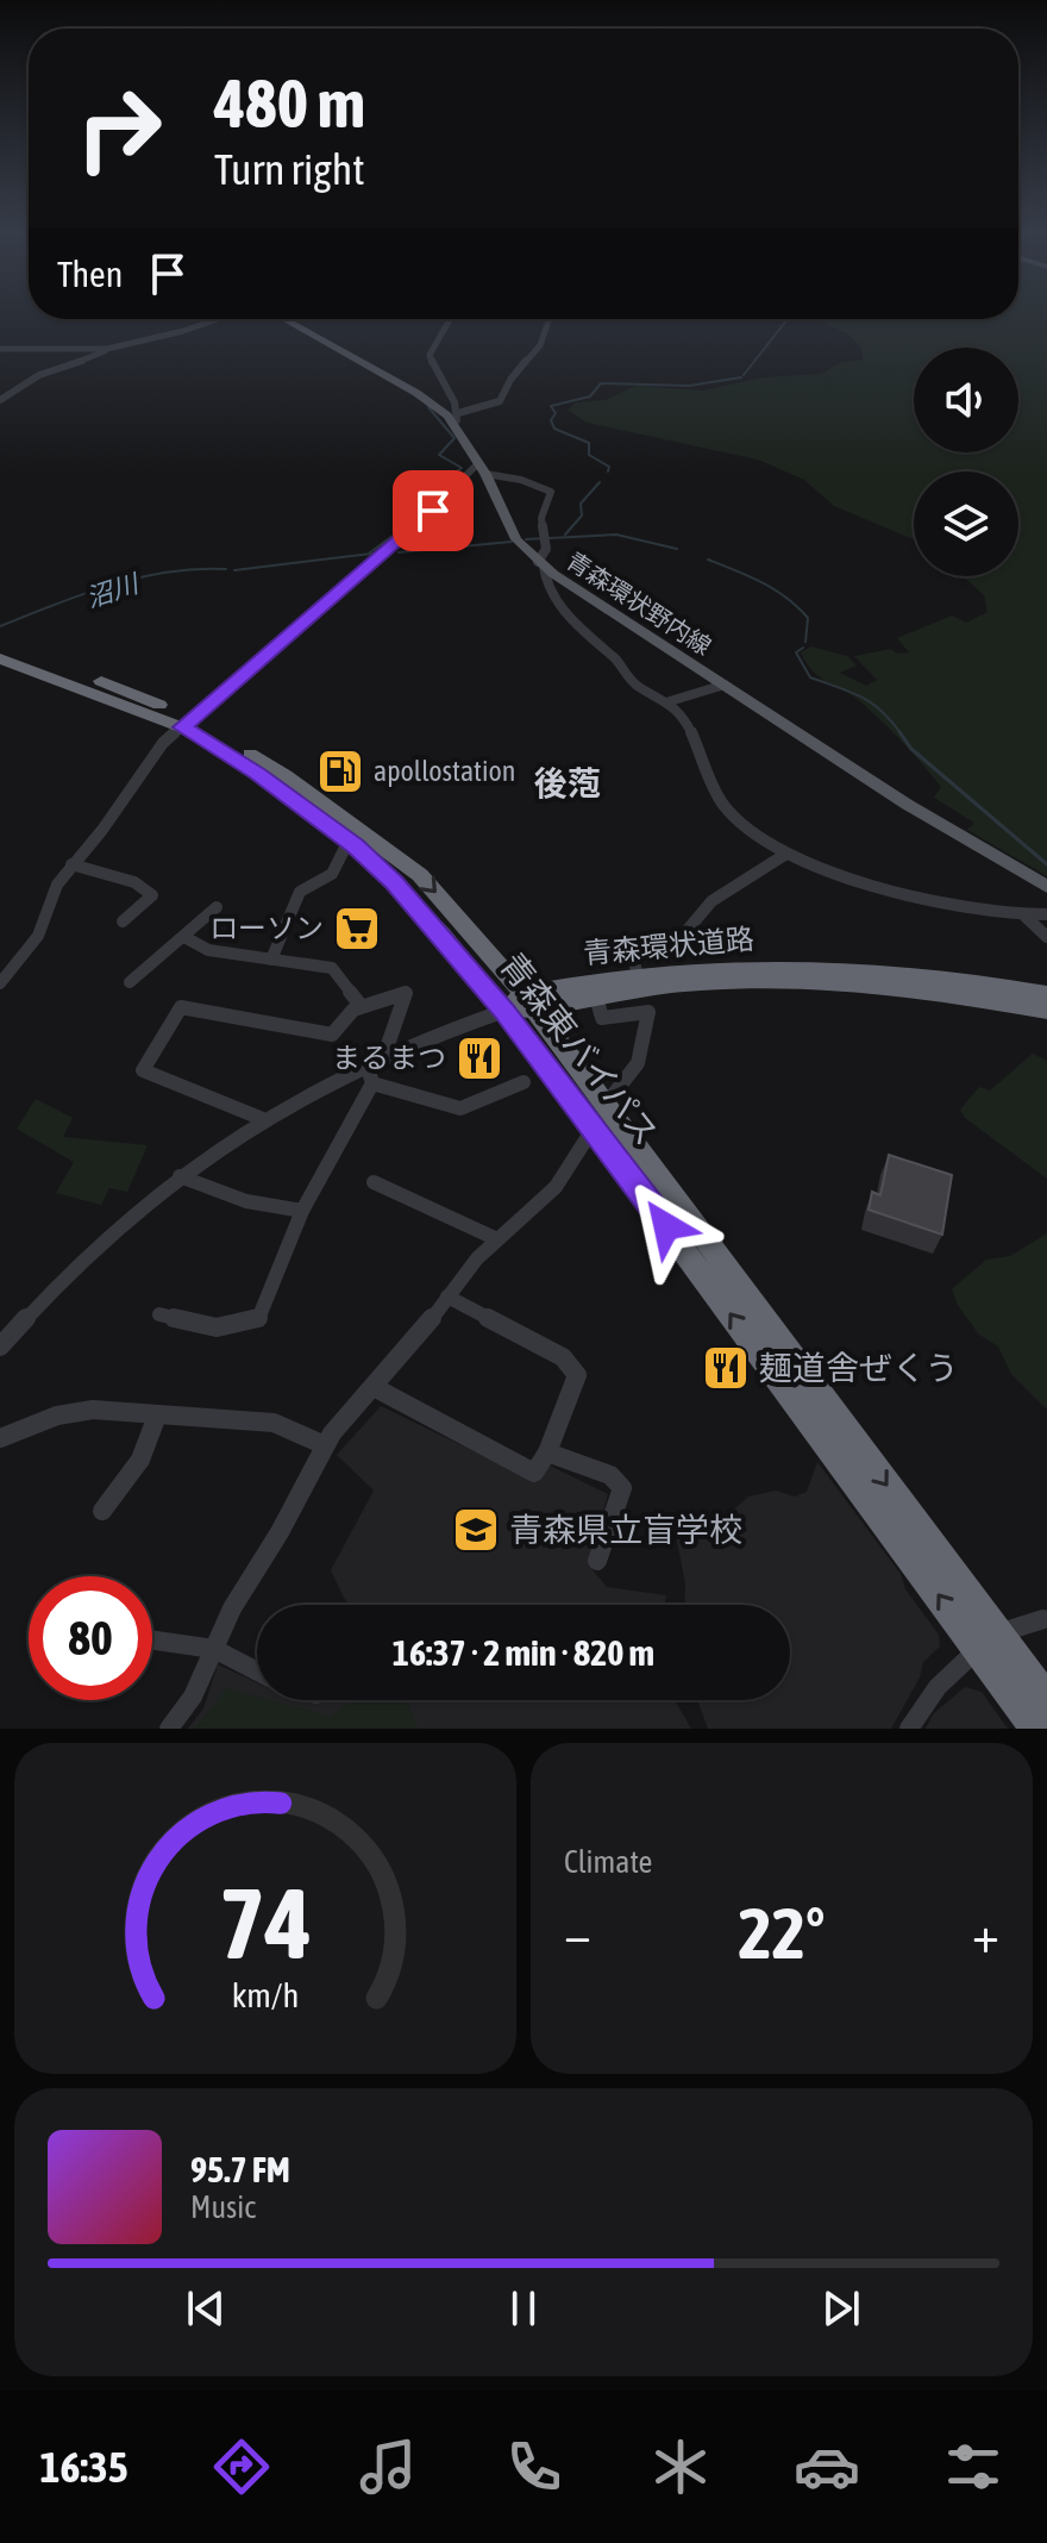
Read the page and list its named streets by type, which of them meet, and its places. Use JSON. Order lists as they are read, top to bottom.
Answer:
{
  "streets": {
    "highway": ["青森環状道路", "青森東バイパス"],
    "main road": ["青森環状野内線"]
  },
  "crossings": [
    ["青森環状道路", "青森東バイパス"]
  ],
  "districts": ["後萢"],
  "water": ["沼川"],
  "places": {
    "fuel station": ["apollostation"],
    "supermarket": ["ローソン"],
    "restaurant": ["まるまつ", "麺道舎ぜくう"],
    "school or university": ["青森県立盲学校"]
  },
  "page": {
    "turn": ["480 m", "Turn right"],
    "then": "Then",
    "limit": "80",
    "trip": "16:37 · 2 min · 820 m",
    "tile": "Climate",
    "heat": ["−", "22°", "+"],
    "song": ["95.7 FM", "Music"],
    "tabs": "16:35",
    "gauge": ["74", "km/h"]
  }
}
